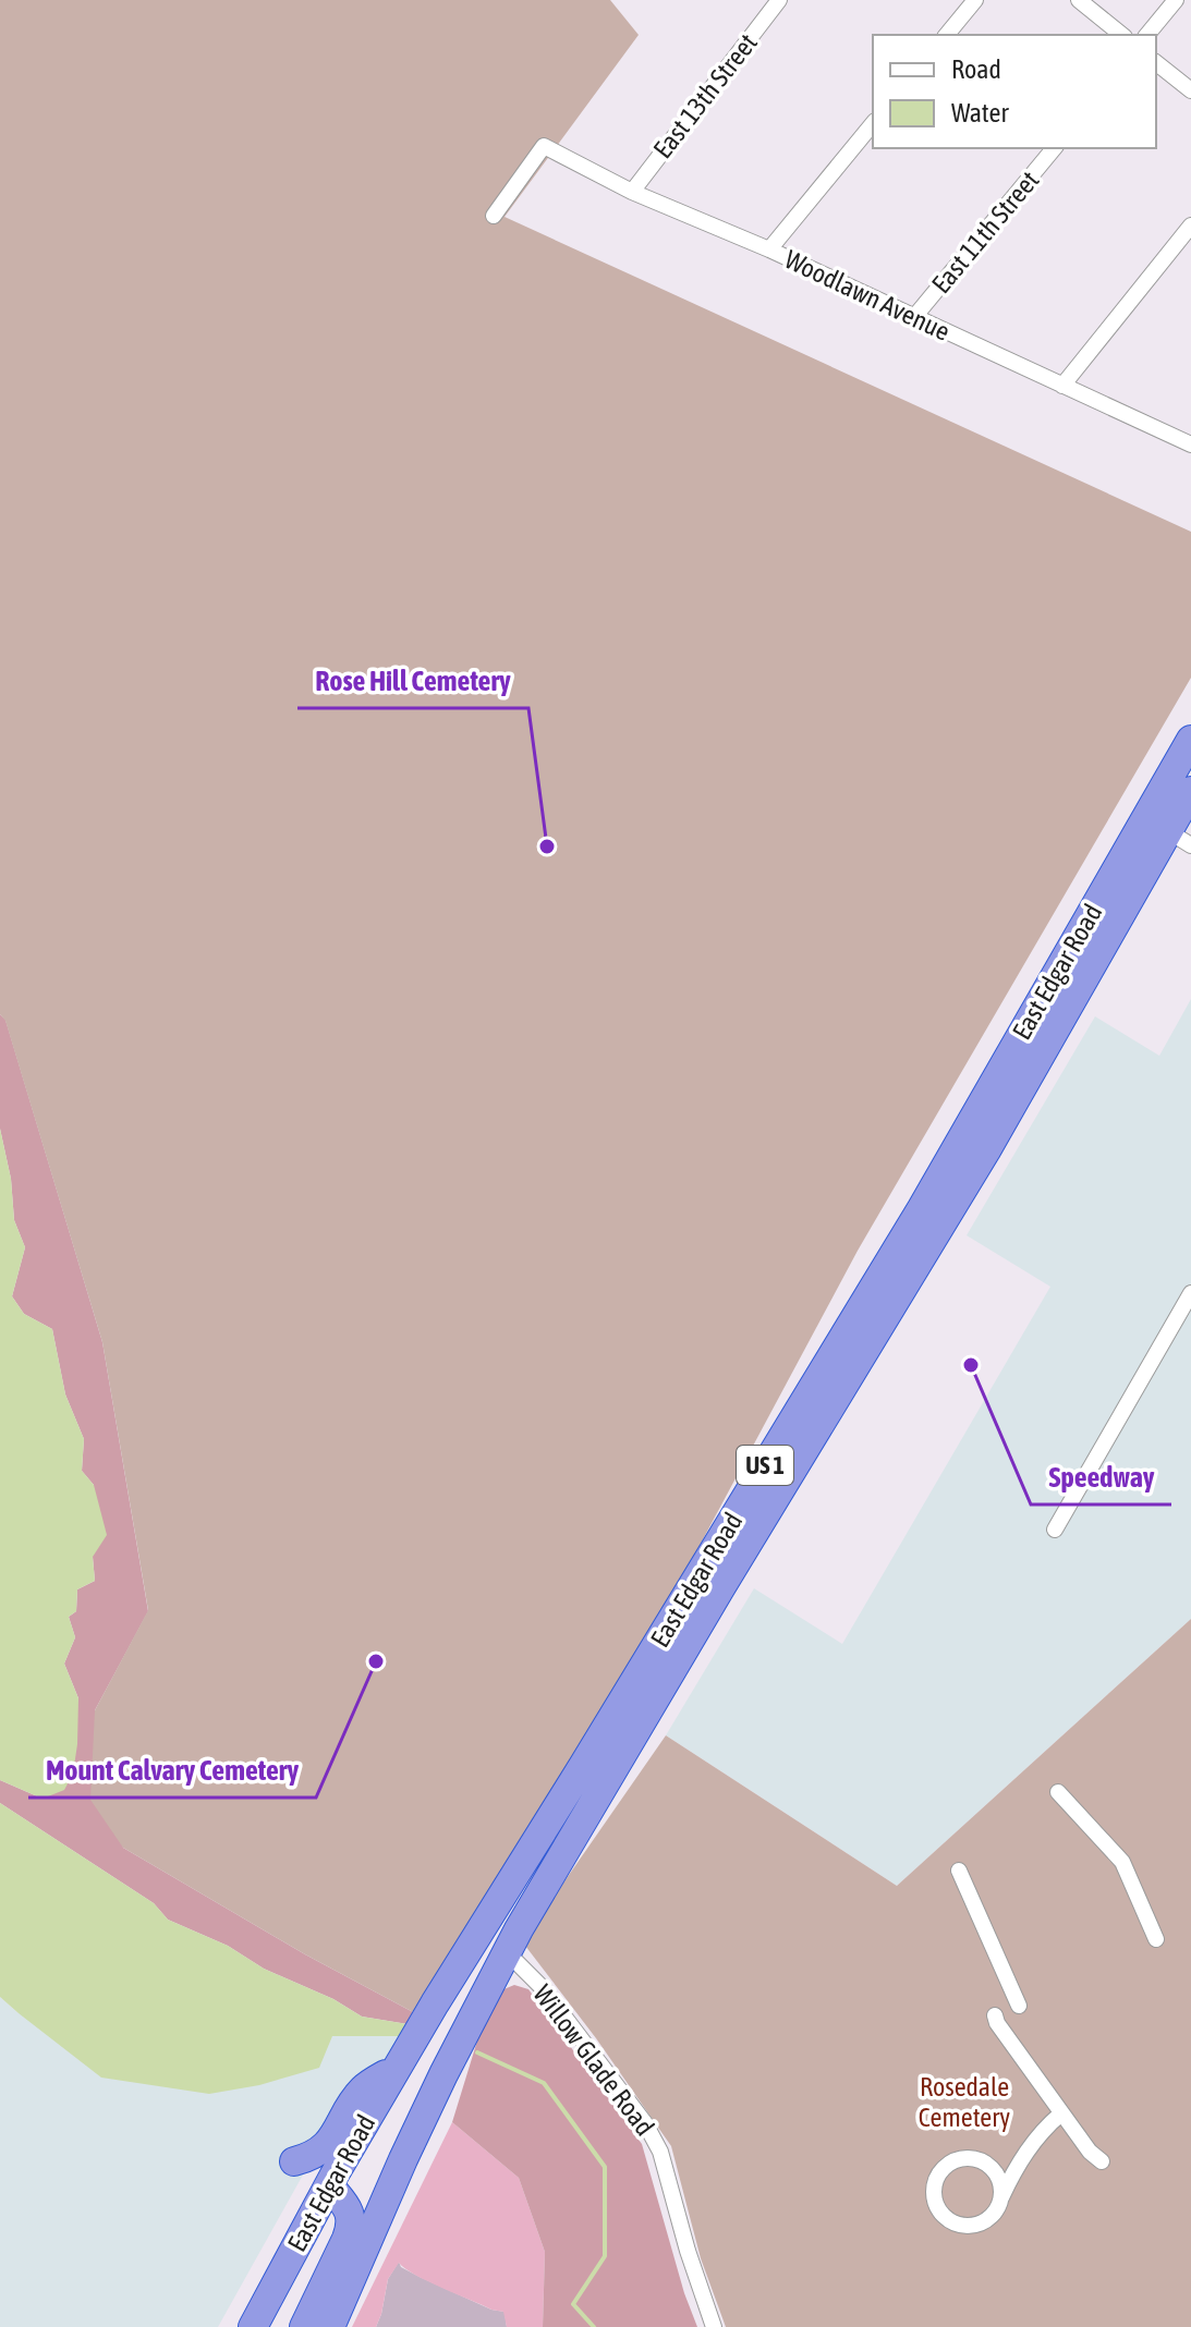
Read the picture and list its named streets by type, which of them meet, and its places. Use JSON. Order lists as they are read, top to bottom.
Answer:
{
  "streets": {
    "highway": ["East Edgar Road", "US 1"],
    "street": [
      "East 13th Street",
      "East 11th Street",
      "Woodlawn Avenue",
      "Willow Glade Road"
    ]
  },
  "crossings": [
    ["East 13th Street", "Woodlawn Avenue"],
    ["East 11th Street", "Woodlawn Avenue"],
    ["East Edgar Road", "Willow Glade Road"]
  ],
  "parks": ["Rosedale Cemetery"],
  "places": ["Rose Hill Cemetery", "Speedway", "Mount Calvary Cemetery"],
  "legend": ["Road", "Water"]
}
